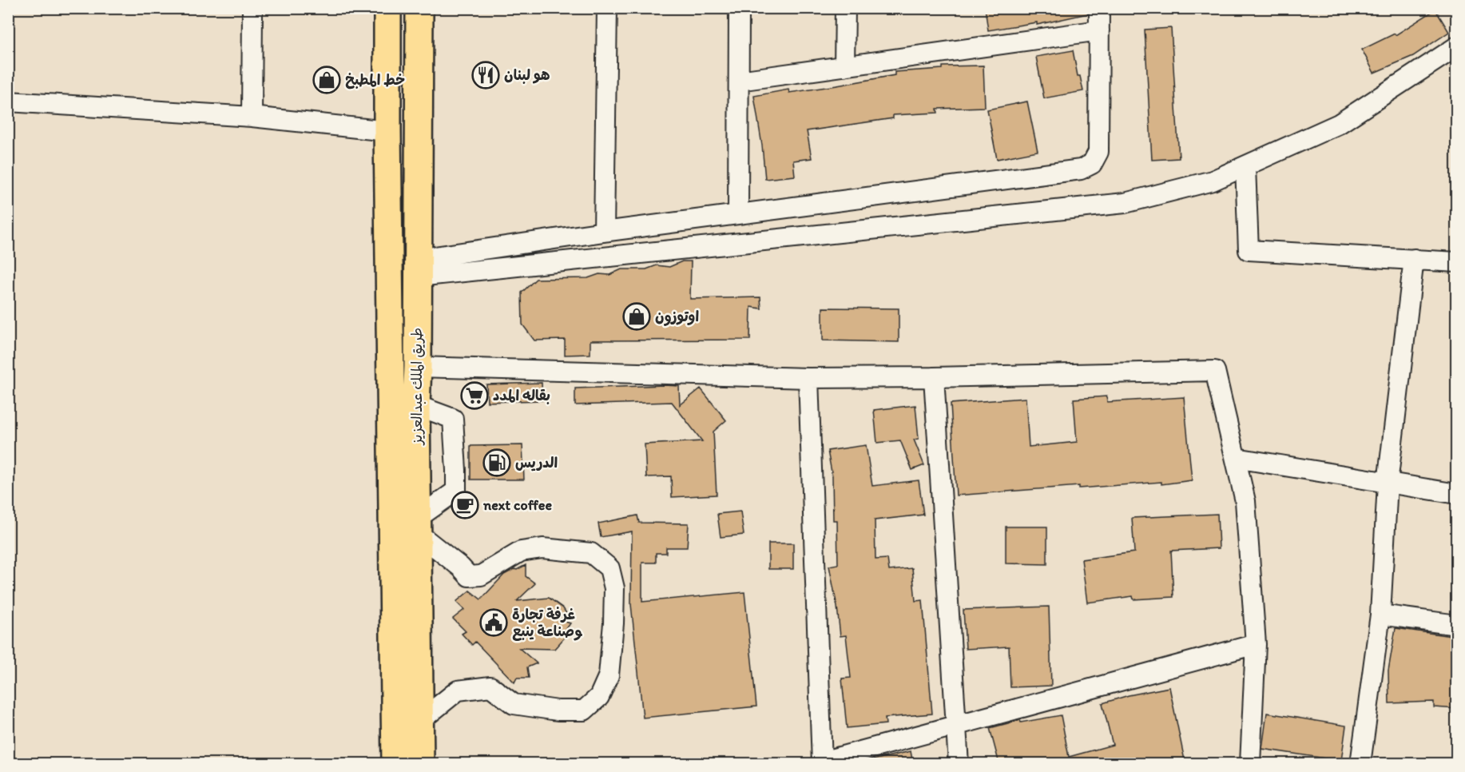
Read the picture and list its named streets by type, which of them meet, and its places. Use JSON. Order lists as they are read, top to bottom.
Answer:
{
  "streets": {
    "highway": ["طريق الملك عبدالعزيز"]
  },
  "places": {
    "restaurant": ["هو لبنان"],
    "shop": ["خط المطبخ", "اوتوزون"],
    "supermarket": ["بقاله المدد"],
    "fuel station": ["الدريس"],
    "cafe": ["next coffee"],
    "public building": ["غرفة تجارة وصناعة ينبع"]
  }
}
